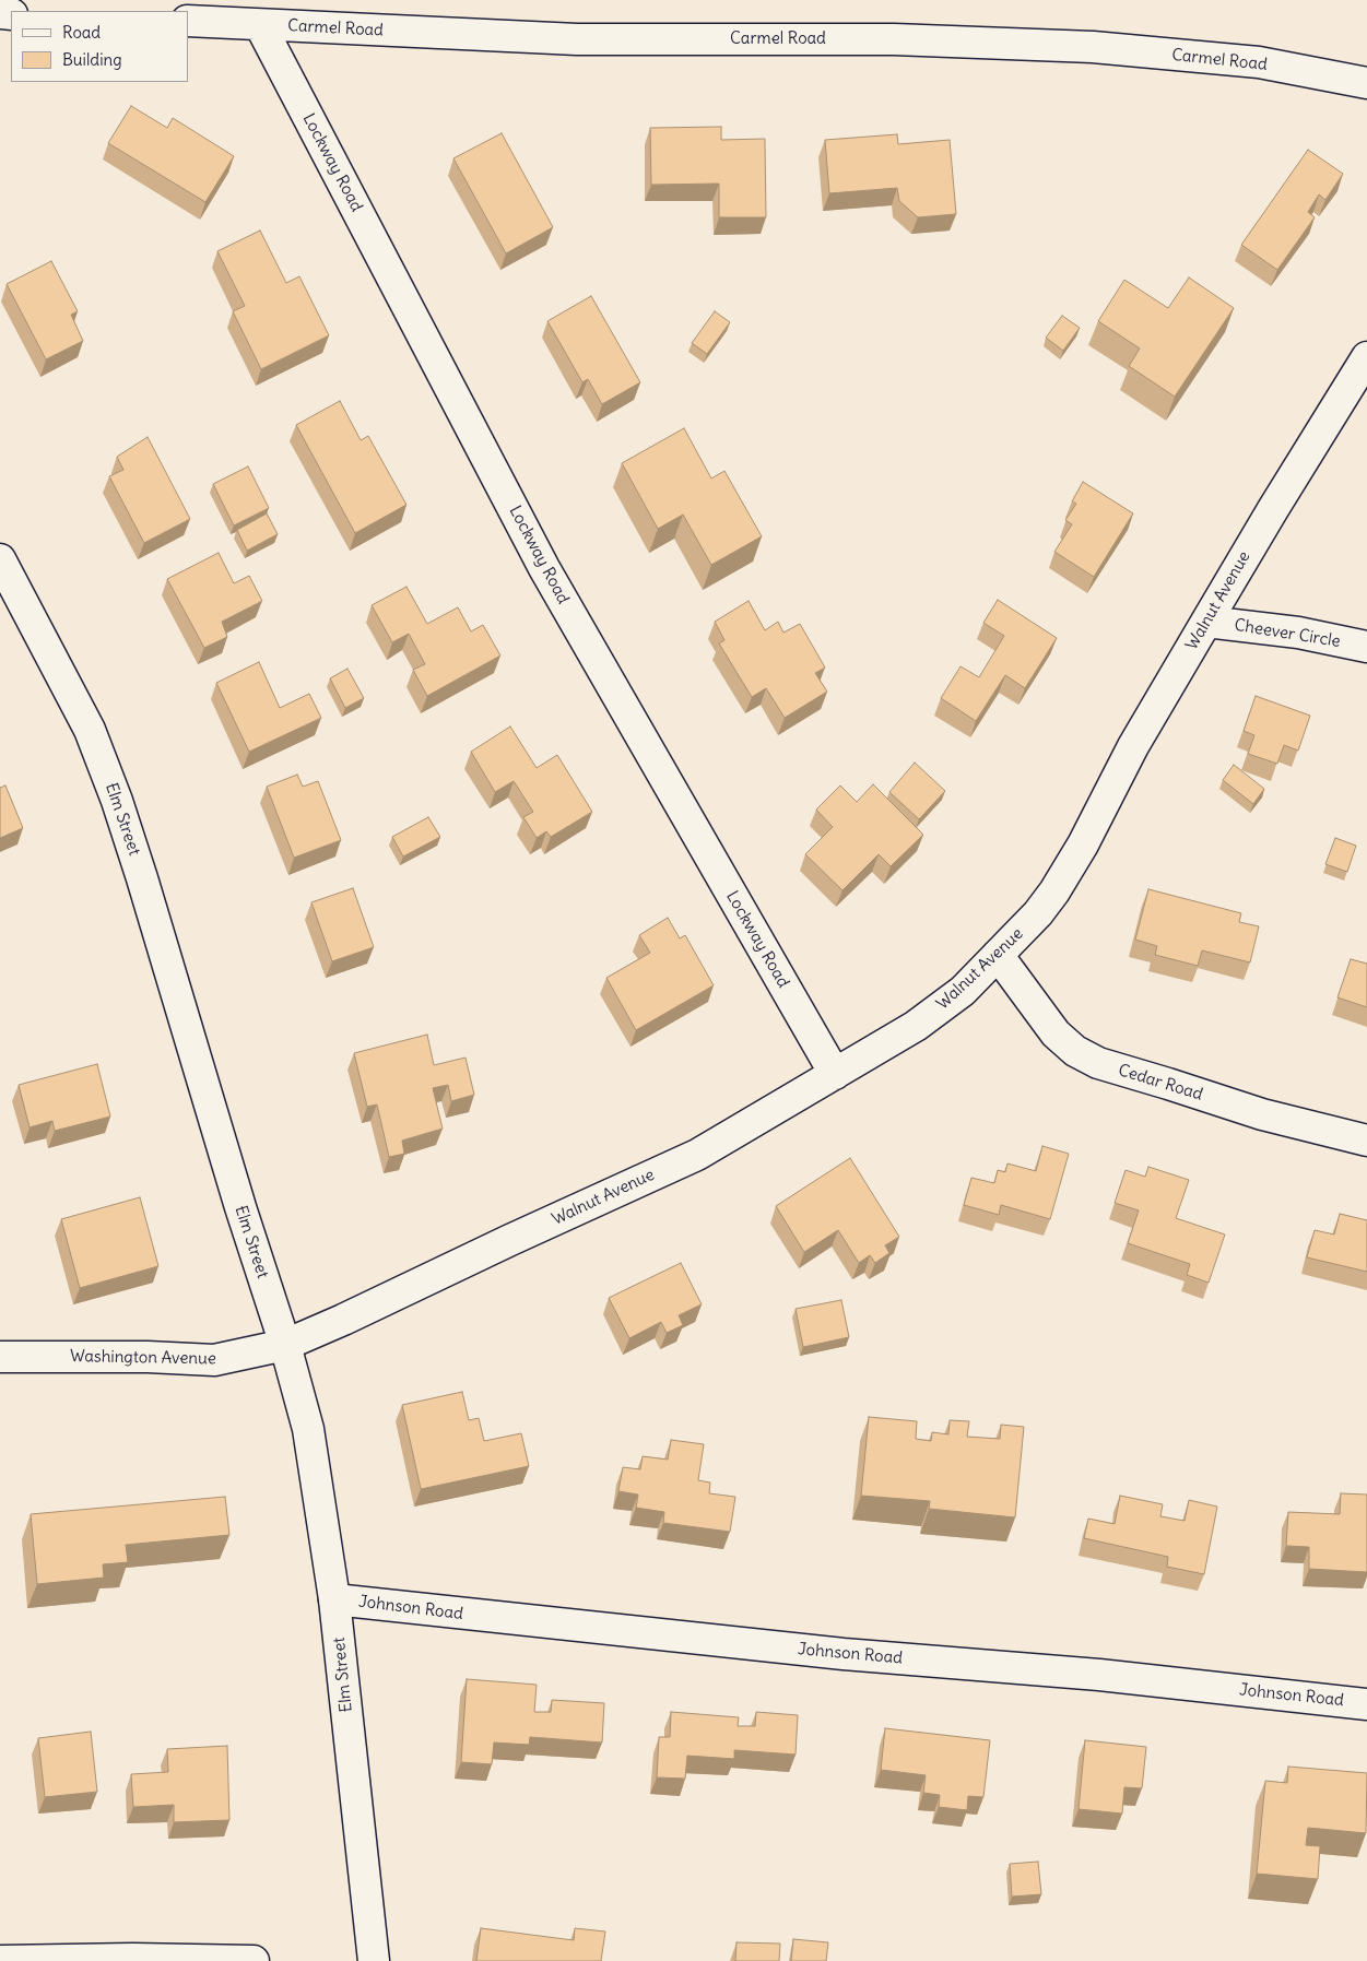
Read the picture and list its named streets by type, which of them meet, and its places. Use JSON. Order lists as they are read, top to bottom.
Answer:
{
  "streets": {
    "street": [
      "Carmel Road",
      "Lockway Road",
      "Walnut Avenue",
      "Cheever Circle",
      "Elm Street",
      "Cedar Road",
      "Washington Avenue",
      "Johnson Road"
    ]
  },
  "crossings": [
    ["Carmel Road", "Lockway Road"],
    ["Lockway Road", "Walnut Avenue"],
    ["Walnut Avenue", "Cheever Circle"],
    ["Walnut Avenue", "Elm Street"],
    ["Walnut Avenue", "Cedar Road"],
    ["Walnut Avenue", "Washington Avenue"],
    ["Elm Street", "Washington Avenue"],
    ["Elm Street", "Johnson Road"]
  ],
  "legend": ["Road", "Building"]
}
